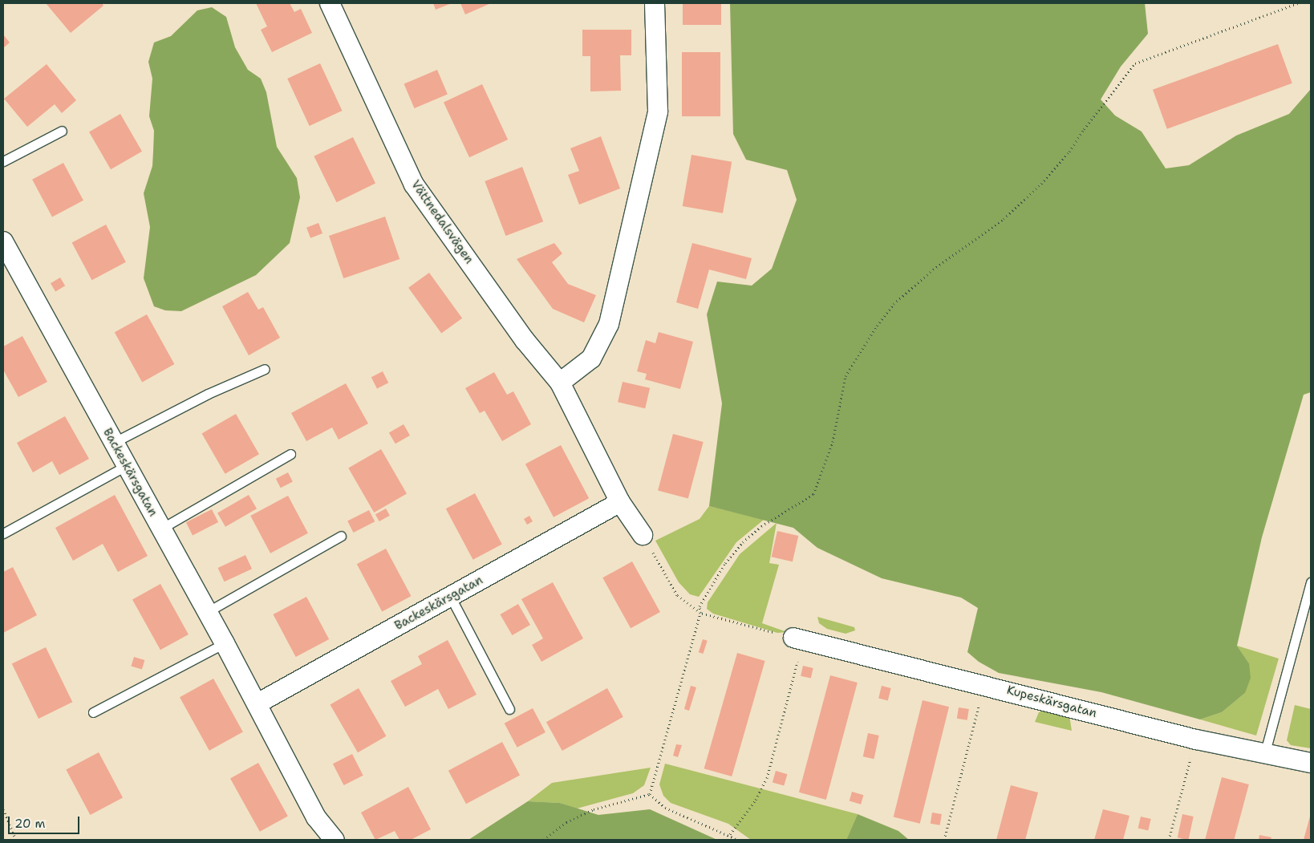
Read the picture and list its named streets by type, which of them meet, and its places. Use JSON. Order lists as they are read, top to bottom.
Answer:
{
  "streets": {
    "street": ["Vättnedalsvägen", "Backeskärsgatan", "Kupeskärsgatan"]
  },
  "crossings": [
    ["Vättnedalsvägen", "Backeskärsgatan"]
  ],
  "scale_bar": "20 m"
}
